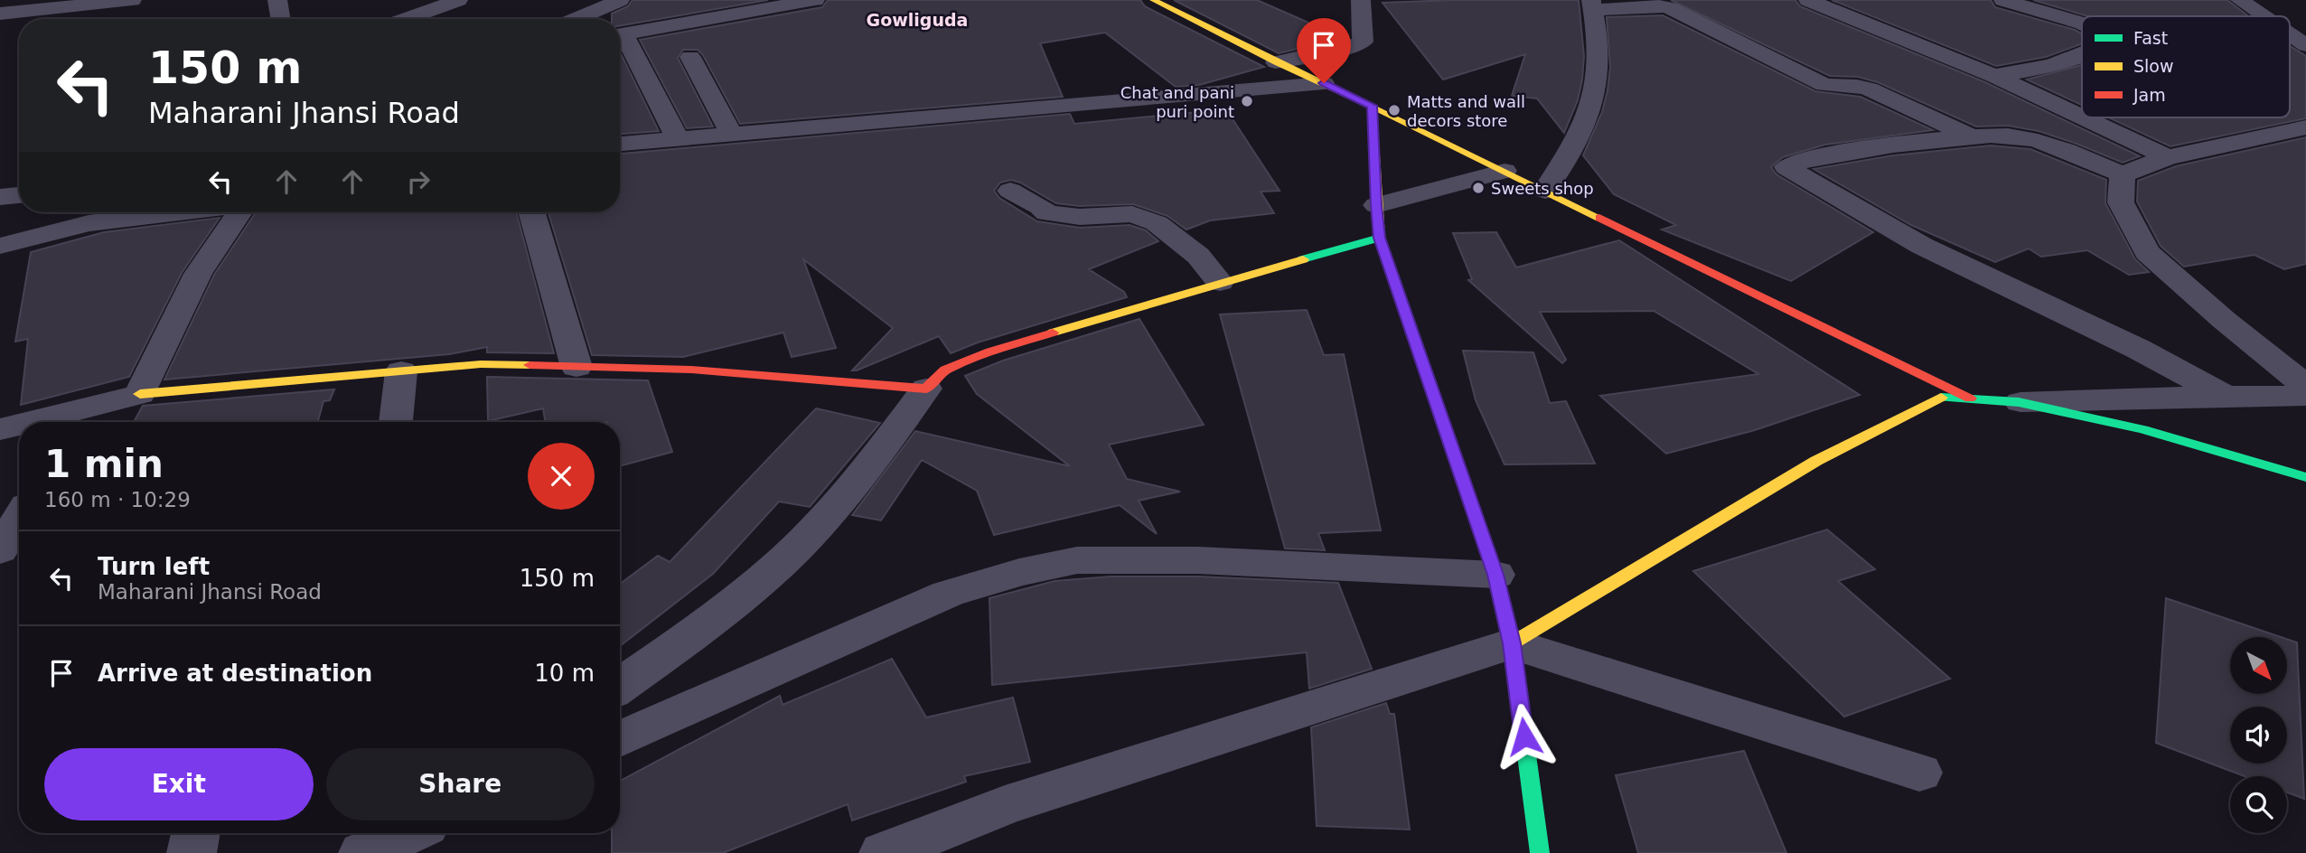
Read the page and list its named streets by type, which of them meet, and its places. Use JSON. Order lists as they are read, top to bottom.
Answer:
{
  "districts": ["Gowliguda"],
  "places": ["Chat and pani puri point", "Matts and wall decors store", "Sweets shop"],
  "legend": ["Fast", "Slow", "Jam"],
  "north": "bottom right",
  "page": {
    "turn": ["150 m", "Maharani Jhansi Road"],
    "heading": ["1 min", "160 m · 10:29"],
    "list": [
      {
        "name": "Turn left",
        "note": "Maharani Jhansi Road",
        "value": "150 m"
      },
      {
        "name": "Arrive at destination",
        "value": "10 m"
      }
    ],
    "buttons": ["Exit", "Share"]
  }
}
